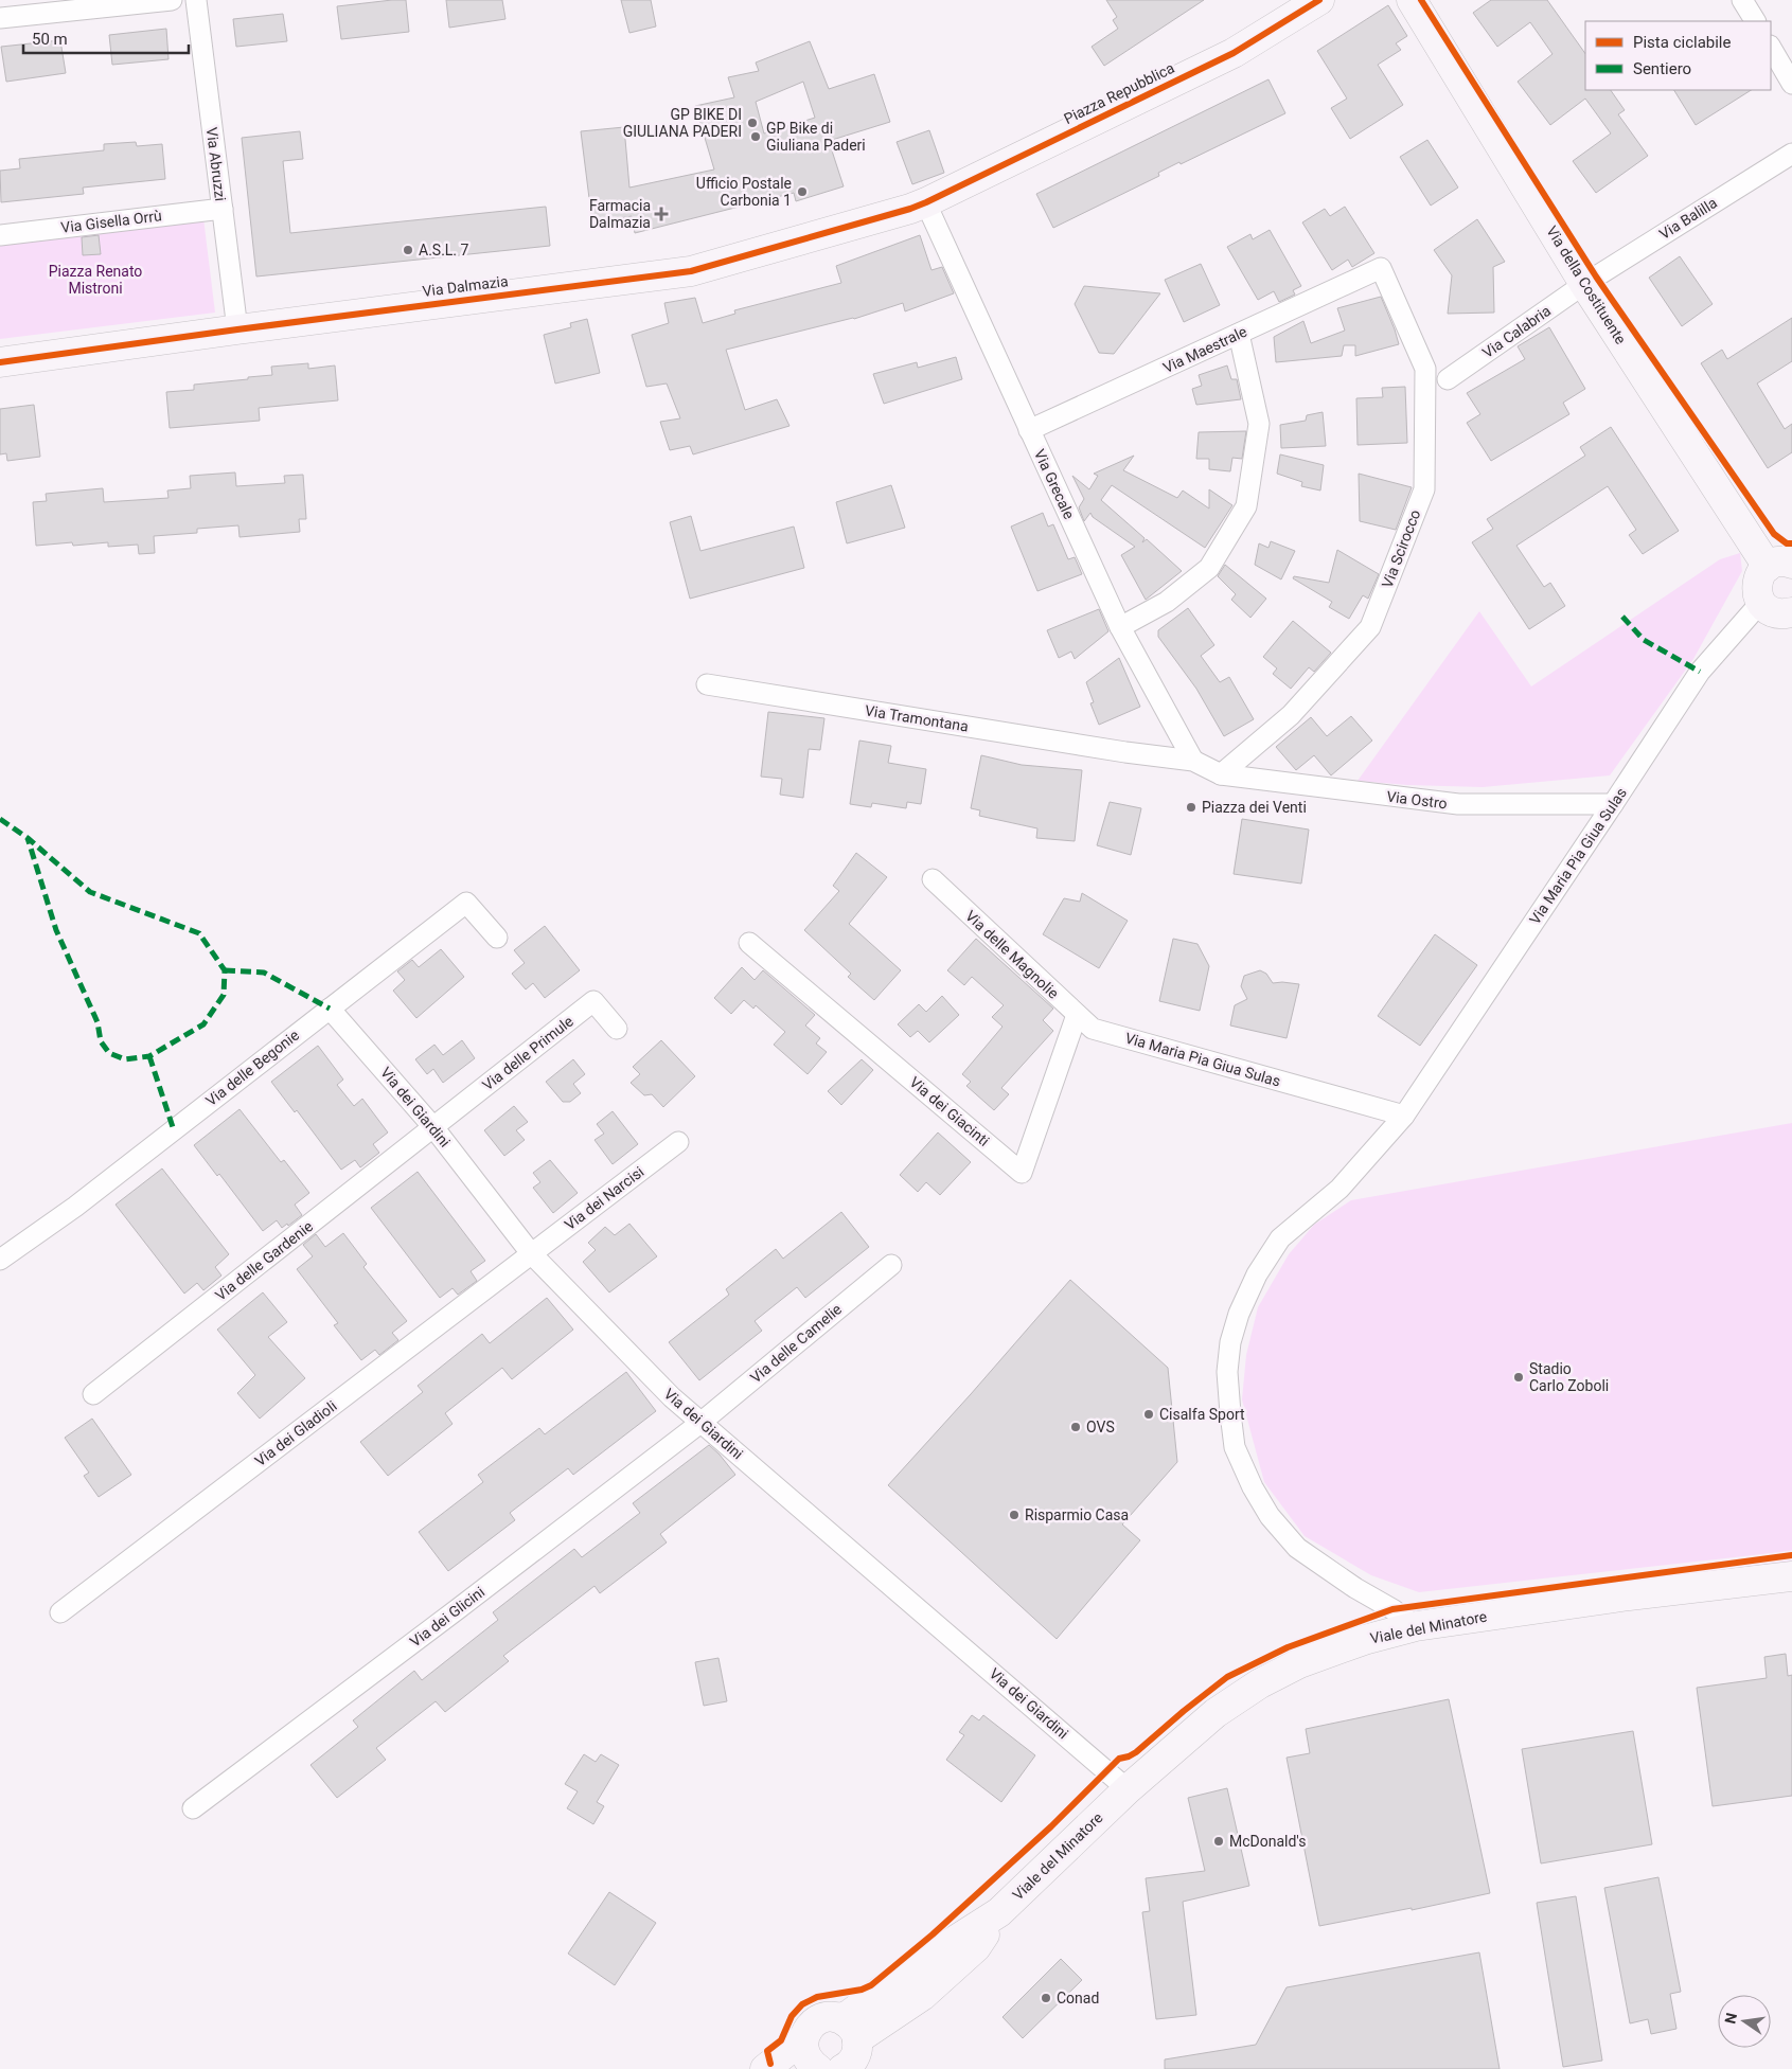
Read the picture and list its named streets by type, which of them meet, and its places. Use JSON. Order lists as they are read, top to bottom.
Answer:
{
  "streets": {
    "street": [
      "Piazza Repubblica",
      "Via Abruzzi",
      "Via Balilla",
      "Via Gisella Orrù",
      "Via della Costituente",
      "Via Dalmazia",
      "Via Calabria",
      "Via Maestrale",
      "Via Grecale",
      "Via Scirocco",
      "Via Tramontana",
      "Via Ostro",
      "Via Maria Pia Giua Sulas",
      "Via delle Magnolie",
      "Via delle Primule",
      "Via delle Begonie",
      "Via dei Giardini",
      "Via dei Giacinti",
      "Via dei Narcisi",
      "Via delle Gardenie",
      "Via delle Camelie",
      "Via dei Gladioli",
      "Via dei Glicini",
      "Viale del Minatore"
    ]
  },
  "crossings": [
    ["Piazza Repubblica", "Via Dalmazia"],
    ["Piazza Repubblica", "Via Grecale"],
    ["Via Abruzzi", "Via Gisella Orrù"],
    ["Via Abruzzi", "Via Dalmazia"],
    ["Via Balilla", "Via della Costituente"],
    ["Via Balilla", "Via Calabria"],
    ["Via della Costituente", "Via Calabria"],
    ["Via Dalmazia", "Via Grecale"],
    ["Via Maestrale", "Via Grecale"],
    ["Via Maestrale", "Via Scirocco"],
    ["Via Grecale", "Via Tramontana"],
    ["Via Scirocco", "Via Ostro"],
    ["Via Ostro", "Via Maria Pia Giua Sulas"],
    ["Via Maria Pia Giua Sulas", "Via delle Magnolie"],
    ["Via Maria Pia Giua Sulas", "Viale del Minatore"],
    ["Via delle Magnolie", "Via dei Giacinti"],
    ["Via delle Primule", "Via dei Giardini"],
    ["Via delle Primule", "Via delle Gardenie"],
    ["Via delle Begonie", "Via dei Giardini"],
    ["Via dei Giardini", "Via dei Narcisi"],
    ["Via dei Giardini", "Via delle Gardenie"],
    ["Via dei Giardini", "Via delle Camelie"],
    ["Via dei Giardini", "Via dei Gladioli"],
    ["Via dei Giardini", "Via dei Glicini"],
    ["Via dei Giardini", "Viale del Minatore"],
    ["Via dei Narcisi", "Via dei Gladioli"],
    ["Via delle Camelie", "Via dei Glicini"]
  ],
  "parks": ["Piazza Renato Mistroni"],
  "places": {
    "other": [
      "GP BIKE DI GIULIANA PADERI",
      "GP Bike di Giuliana Paderi",
      "Ufficio Postale Carbonia 1",
      "A.S.L. 7",
      "Piazza dei Venti",
      "Stadio Carlo Zoboli",
      "Cisalfa Sport",
      "OVS",
      "Risparmio Casa",
      "McDonald's",
      "Conad"
    ],
    "health": ["Farmacia Dalmazia"]
  },
  "legend": ["Pista ciclabile", "Sentiero"],
  "scale_bar": "50 m",
  "north": "left"
}
